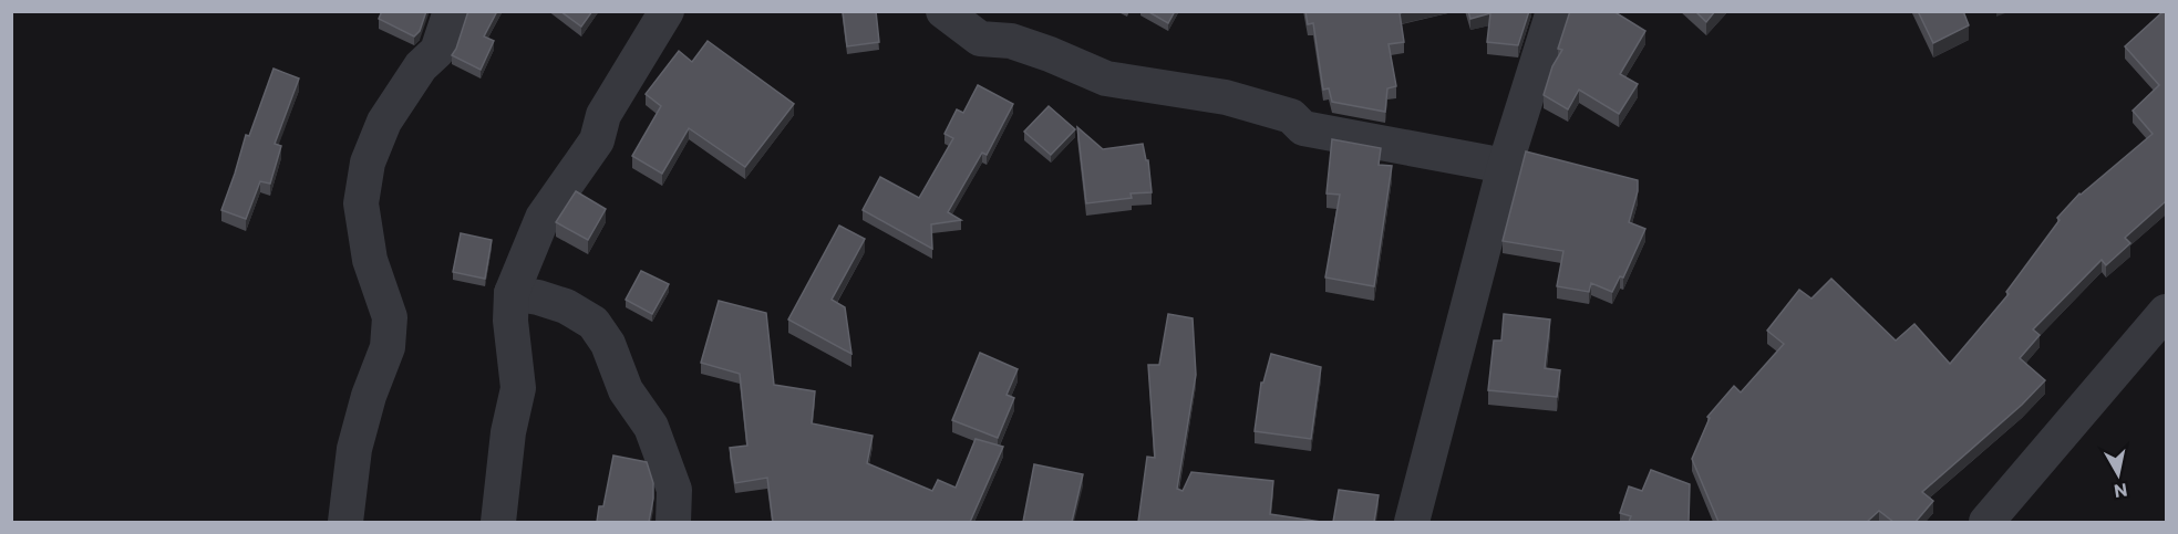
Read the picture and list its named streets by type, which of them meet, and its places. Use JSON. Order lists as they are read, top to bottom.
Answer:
{
  "north": "bottom"
}
